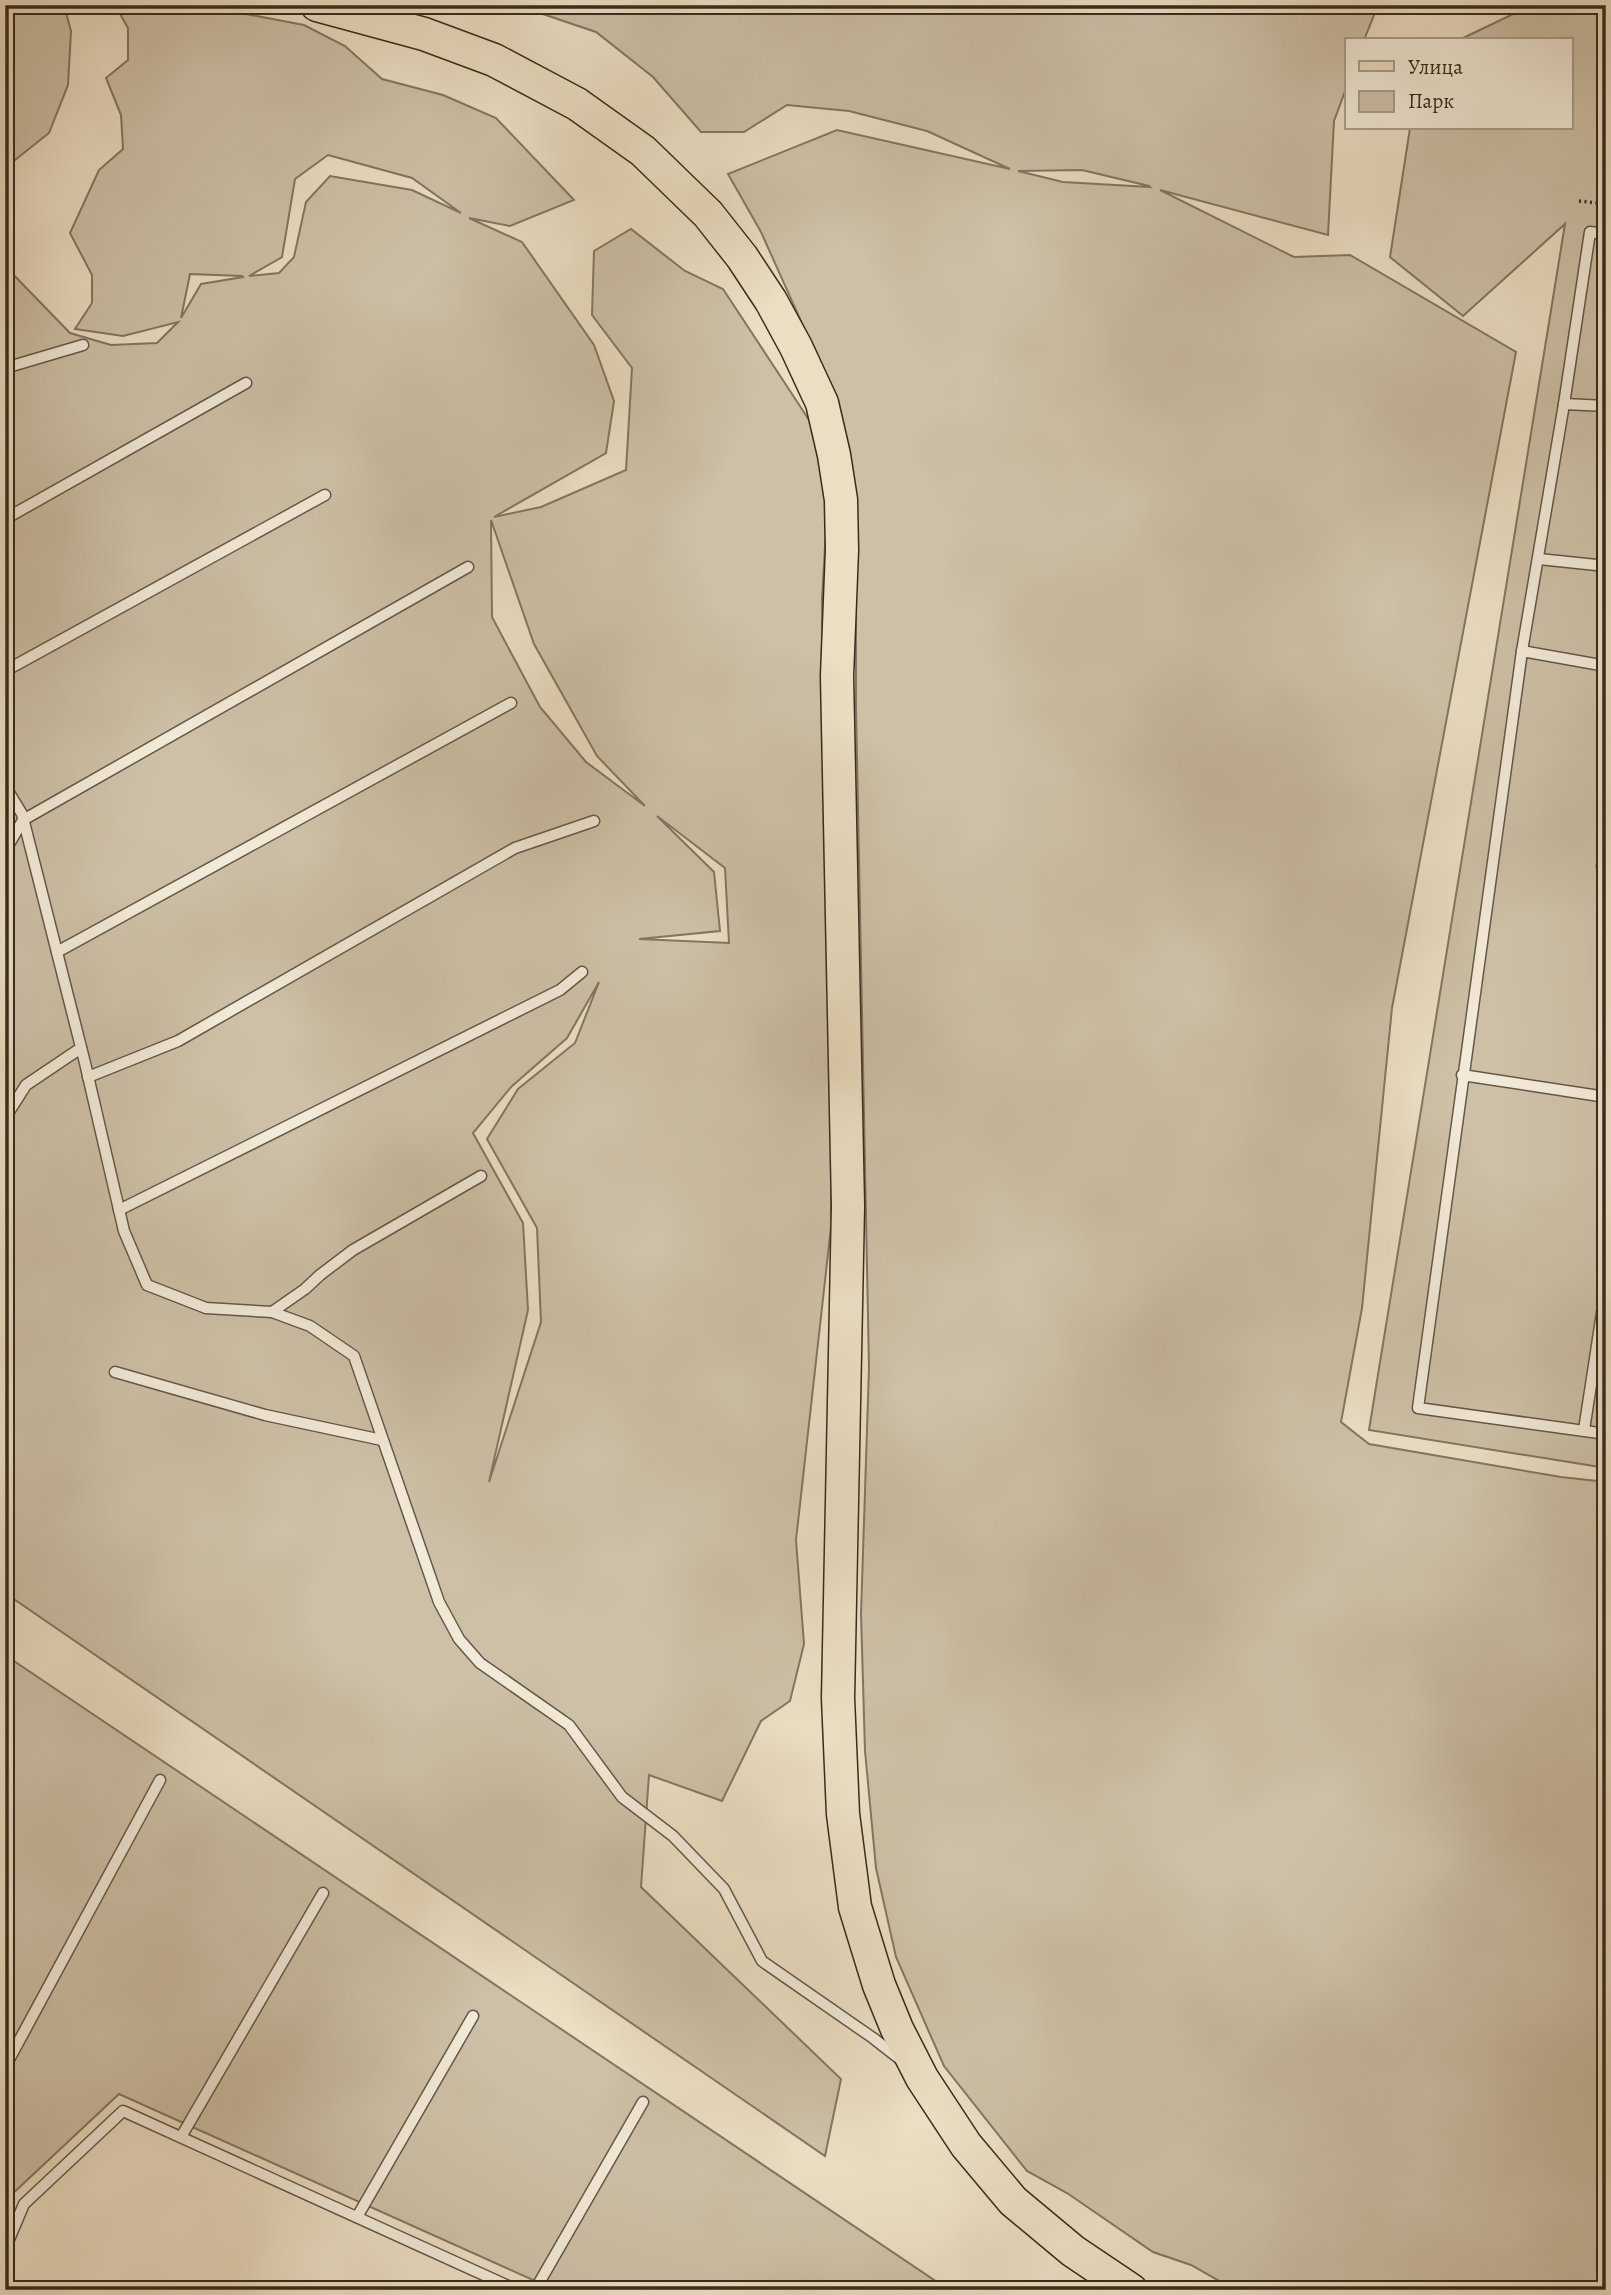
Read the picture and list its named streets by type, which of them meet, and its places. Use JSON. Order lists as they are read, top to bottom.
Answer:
{
  "legend": ["Улица", "Парк"]
}
